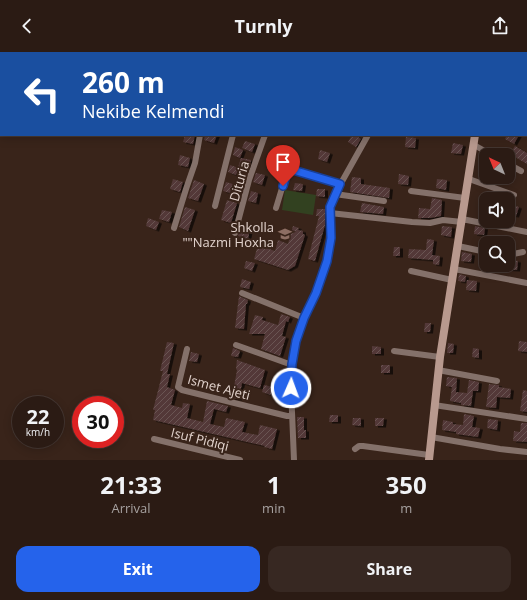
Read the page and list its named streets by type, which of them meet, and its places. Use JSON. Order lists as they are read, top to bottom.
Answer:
{
  "streets": {
    "street": ["Dituria", "Ismet Ajeti", "Isuf Pidiqi"]
  },
  "places": {
    "school or university": ["Shkolla \"\"Nazmi Hoxha"]
  },
  "north": "top left",
  "page": {
    "header": "Turnly",
    "turn": ["260 m", "Nekibe Kelmendi"],
    "speed": "22 km/h",
    "limit": "30",
    "eta": [
      "21:33",
      "Arrival",
      "1",
      "min",
      "350",
      "m"
    ],
    "buttons": ["Exit", "Share"]
  }
}
